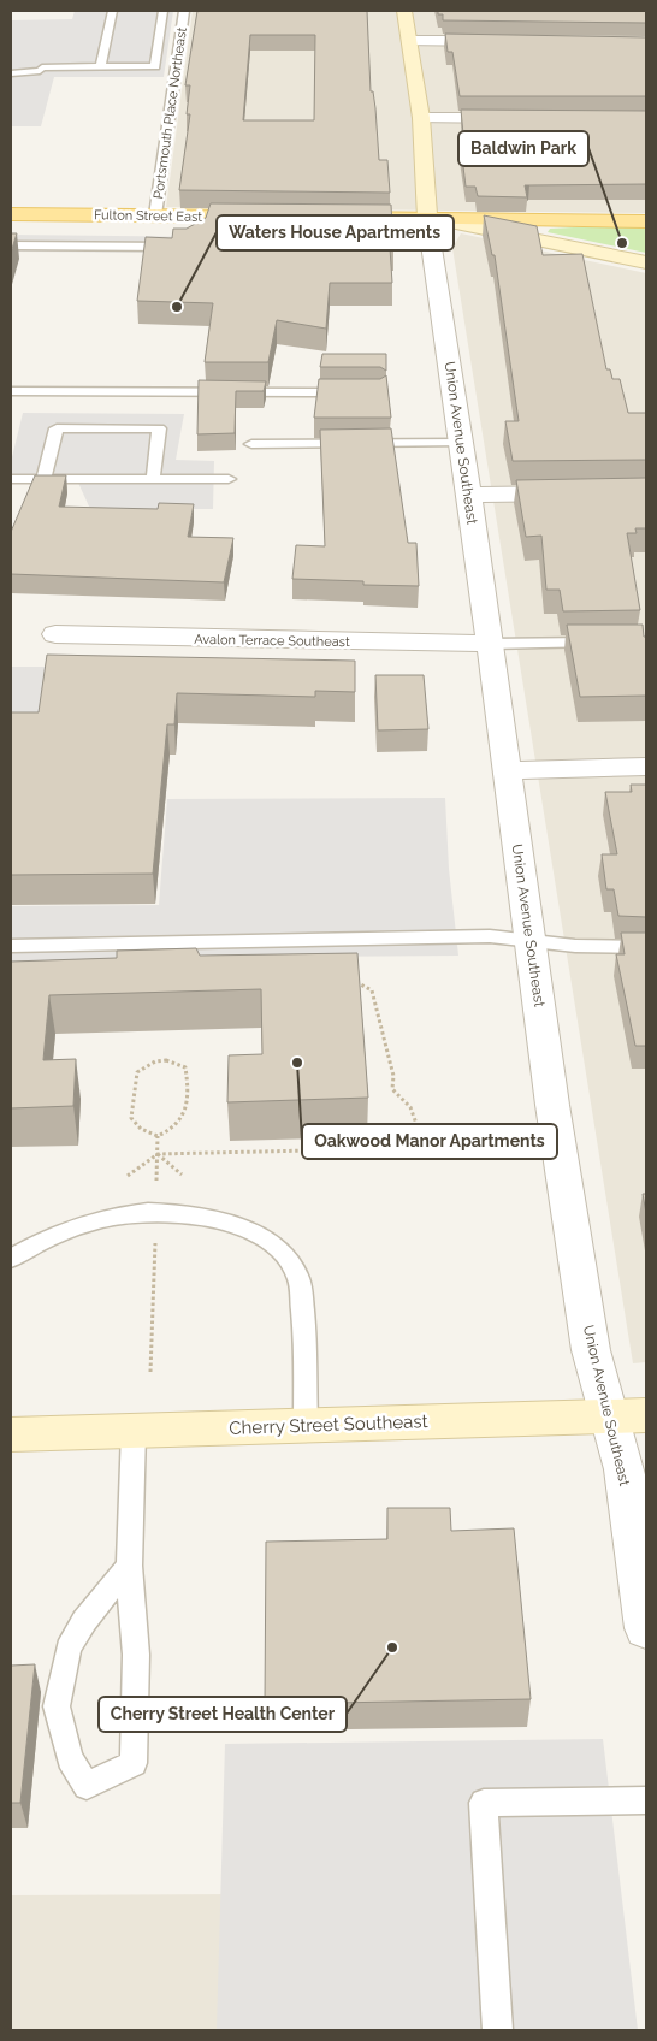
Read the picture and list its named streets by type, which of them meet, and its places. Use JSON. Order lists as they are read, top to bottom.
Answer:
{
  "streets": {
    "main road": ["Fulton Street East"],
    "street": ["Union Avenue Southeast", "Avalon Terrace Southeast", "Cherry Street Southeast"],
    "lane": ["Portsmouth Place Northeast"]
  },
  "crossings": [
    ["Portsmouth Place Northeast", "Fulton Street East"],
    ["Union Avenue Southeast", "Avalon Terrace Southeast"],
    ["Union Avenue Southeast", "Cherry Street Southeast"]
  ],
  "places": [
    "Baldwin Park",
    "Waters House Apartments",
    "Oakwood Manor Apartments",
    "Cherry Street Health Center"
  ]
}
